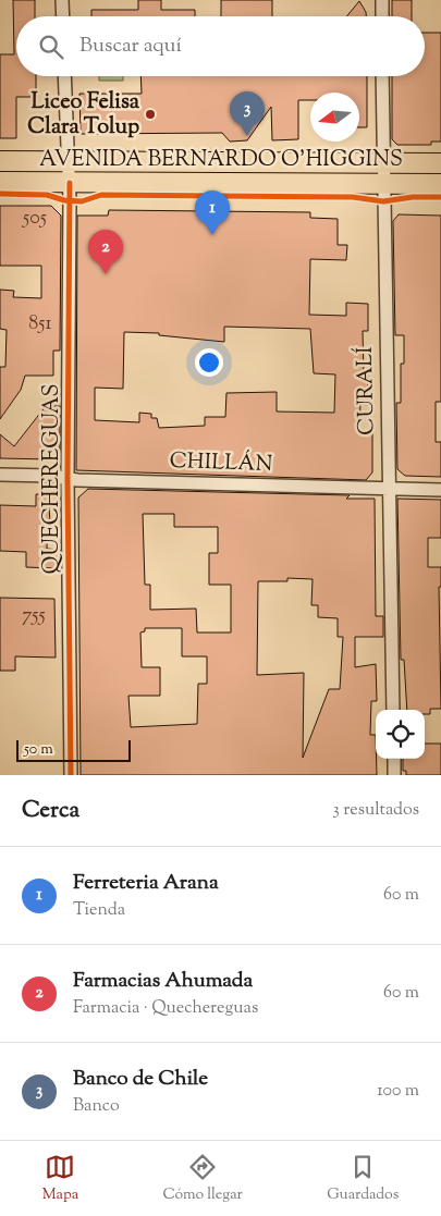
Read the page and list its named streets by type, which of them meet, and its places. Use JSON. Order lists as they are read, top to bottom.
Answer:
{
  "streets": {
    "main road": ["AVENIDA BERNARDO O'HIGGINS"],
    "street": ["CURALÍ", "CHILLÁN", "QUECHEREGUAS"]
  },
  "crossings": [
    ["AVENIDA BERNARDO O'HIGGINS", "CURALÍ"],
    ["AVENIDA BERNARDO O'HIGGINS", "QUECHEREGUAS"],
    ["CURALÍ", "CHILLÁN"],
    ["CHILLÁN", "QUECHEREGUAS"]
  ],
  "places": ["Liceo Felisa Clara Tolup"],
  "house_numbers": ["505", "851", "755"],
  "scale_bar": "50 m",
  "north": "left",
  "page": {
    "search": "Buscar aquí",
    "pins": ["3", "1", "2"],
    "scale": "50 m",
    "heading": ["Cerca", "3 resultados"],
    "list": [
      {
        "mark": "1",
        "name": "Ferreteria Arana",
        "note": "Tienda",
        "value": "60 m"
      },
      {
        "mark": "2",
        "name": "Farmacias Ahumada",
        "note": "Farmacia · Quechereguas",
        "value": "60 m"
      },
      {
        "mark": "3",
        "name": "Banco de Chile",
        "note": "Banco",
        "value": "100 m"
      }
    ],
    "nav": ["Mapa", "Cómo llegar", "Guardados"]
  }
}
